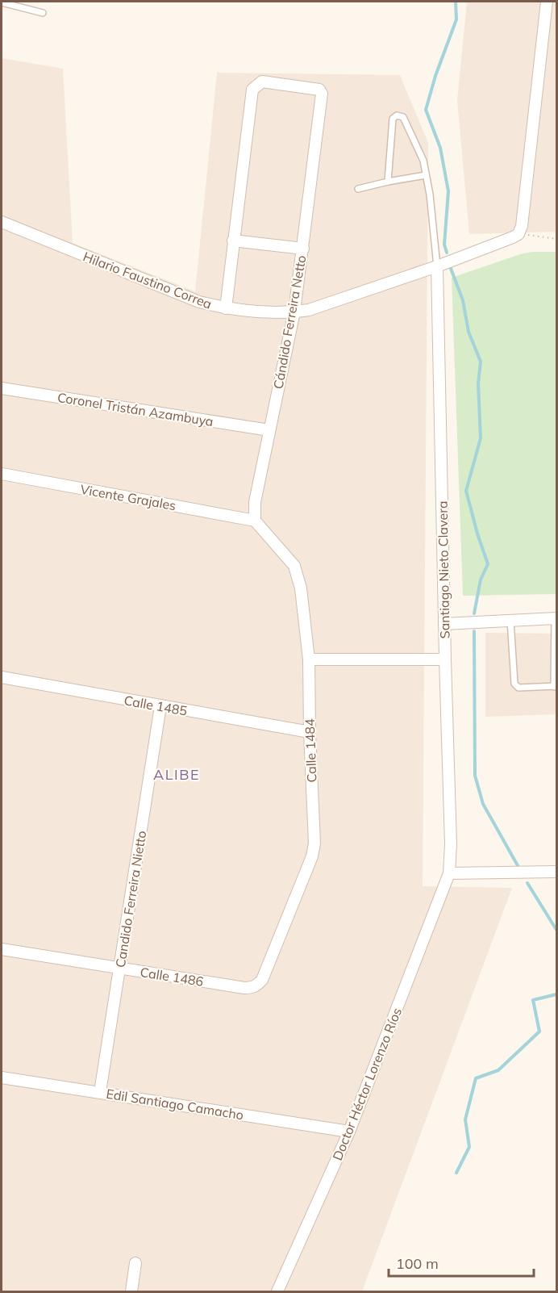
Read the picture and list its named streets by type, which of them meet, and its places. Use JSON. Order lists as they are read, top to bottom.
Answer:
{
  "streets": {
    "street": [
      "Hilario Faustino Correa",
      "Cándido Ferreira Netto",
      "Coronel Tristán Azambuya",
      "Vicente Grajales",
      "Santiago Nieto Clavera",
      "Calle 1485",
      "Calle 1484",
      "Candido Ferreira Nietto",
      "Calle 1486",
      "Doctor Héctor Lorenzo Ríos",
      "Edil Santiago Camacho"
    ]
  },
  "crossings": [
    ["Hilario Faustino Correa", "Cándido Ferreira Netto"],
    ["Hilario Faustino Correa", "Santiago Nieto Clavera"],
    ["Cándido Ferreira Netto", "Coronel Tristán Azambuya"],
    ["Cándido Ferreira Netto", "Vicente Grajales"],
    ["Cándido Ferreira Netto", "Calle 1484"],
    ["Vicente Grajales", "Calle 1484"],
    ["Santiago Nieto Clavera", "Doctor Héctor Lorenzo Ríos"],
    ["Calle 1485", "Calle 1484"],
    ["Calle 1485", "Candido Ferreira Nietto"],
    ["Calle 1484", "Calle 1486"],
    ["Candido Ferreira Nietto", "Calle 1486"],
    ["Candido Ferreira Nietto", "Edil Santiago Camacho"],
    ["Doctor Héctor Lorenzo Ríos", "Edil Santiago Camacho"]
  ],
  "districts": ["ALIBE"],
  "scale_bar": "100 m"
}
